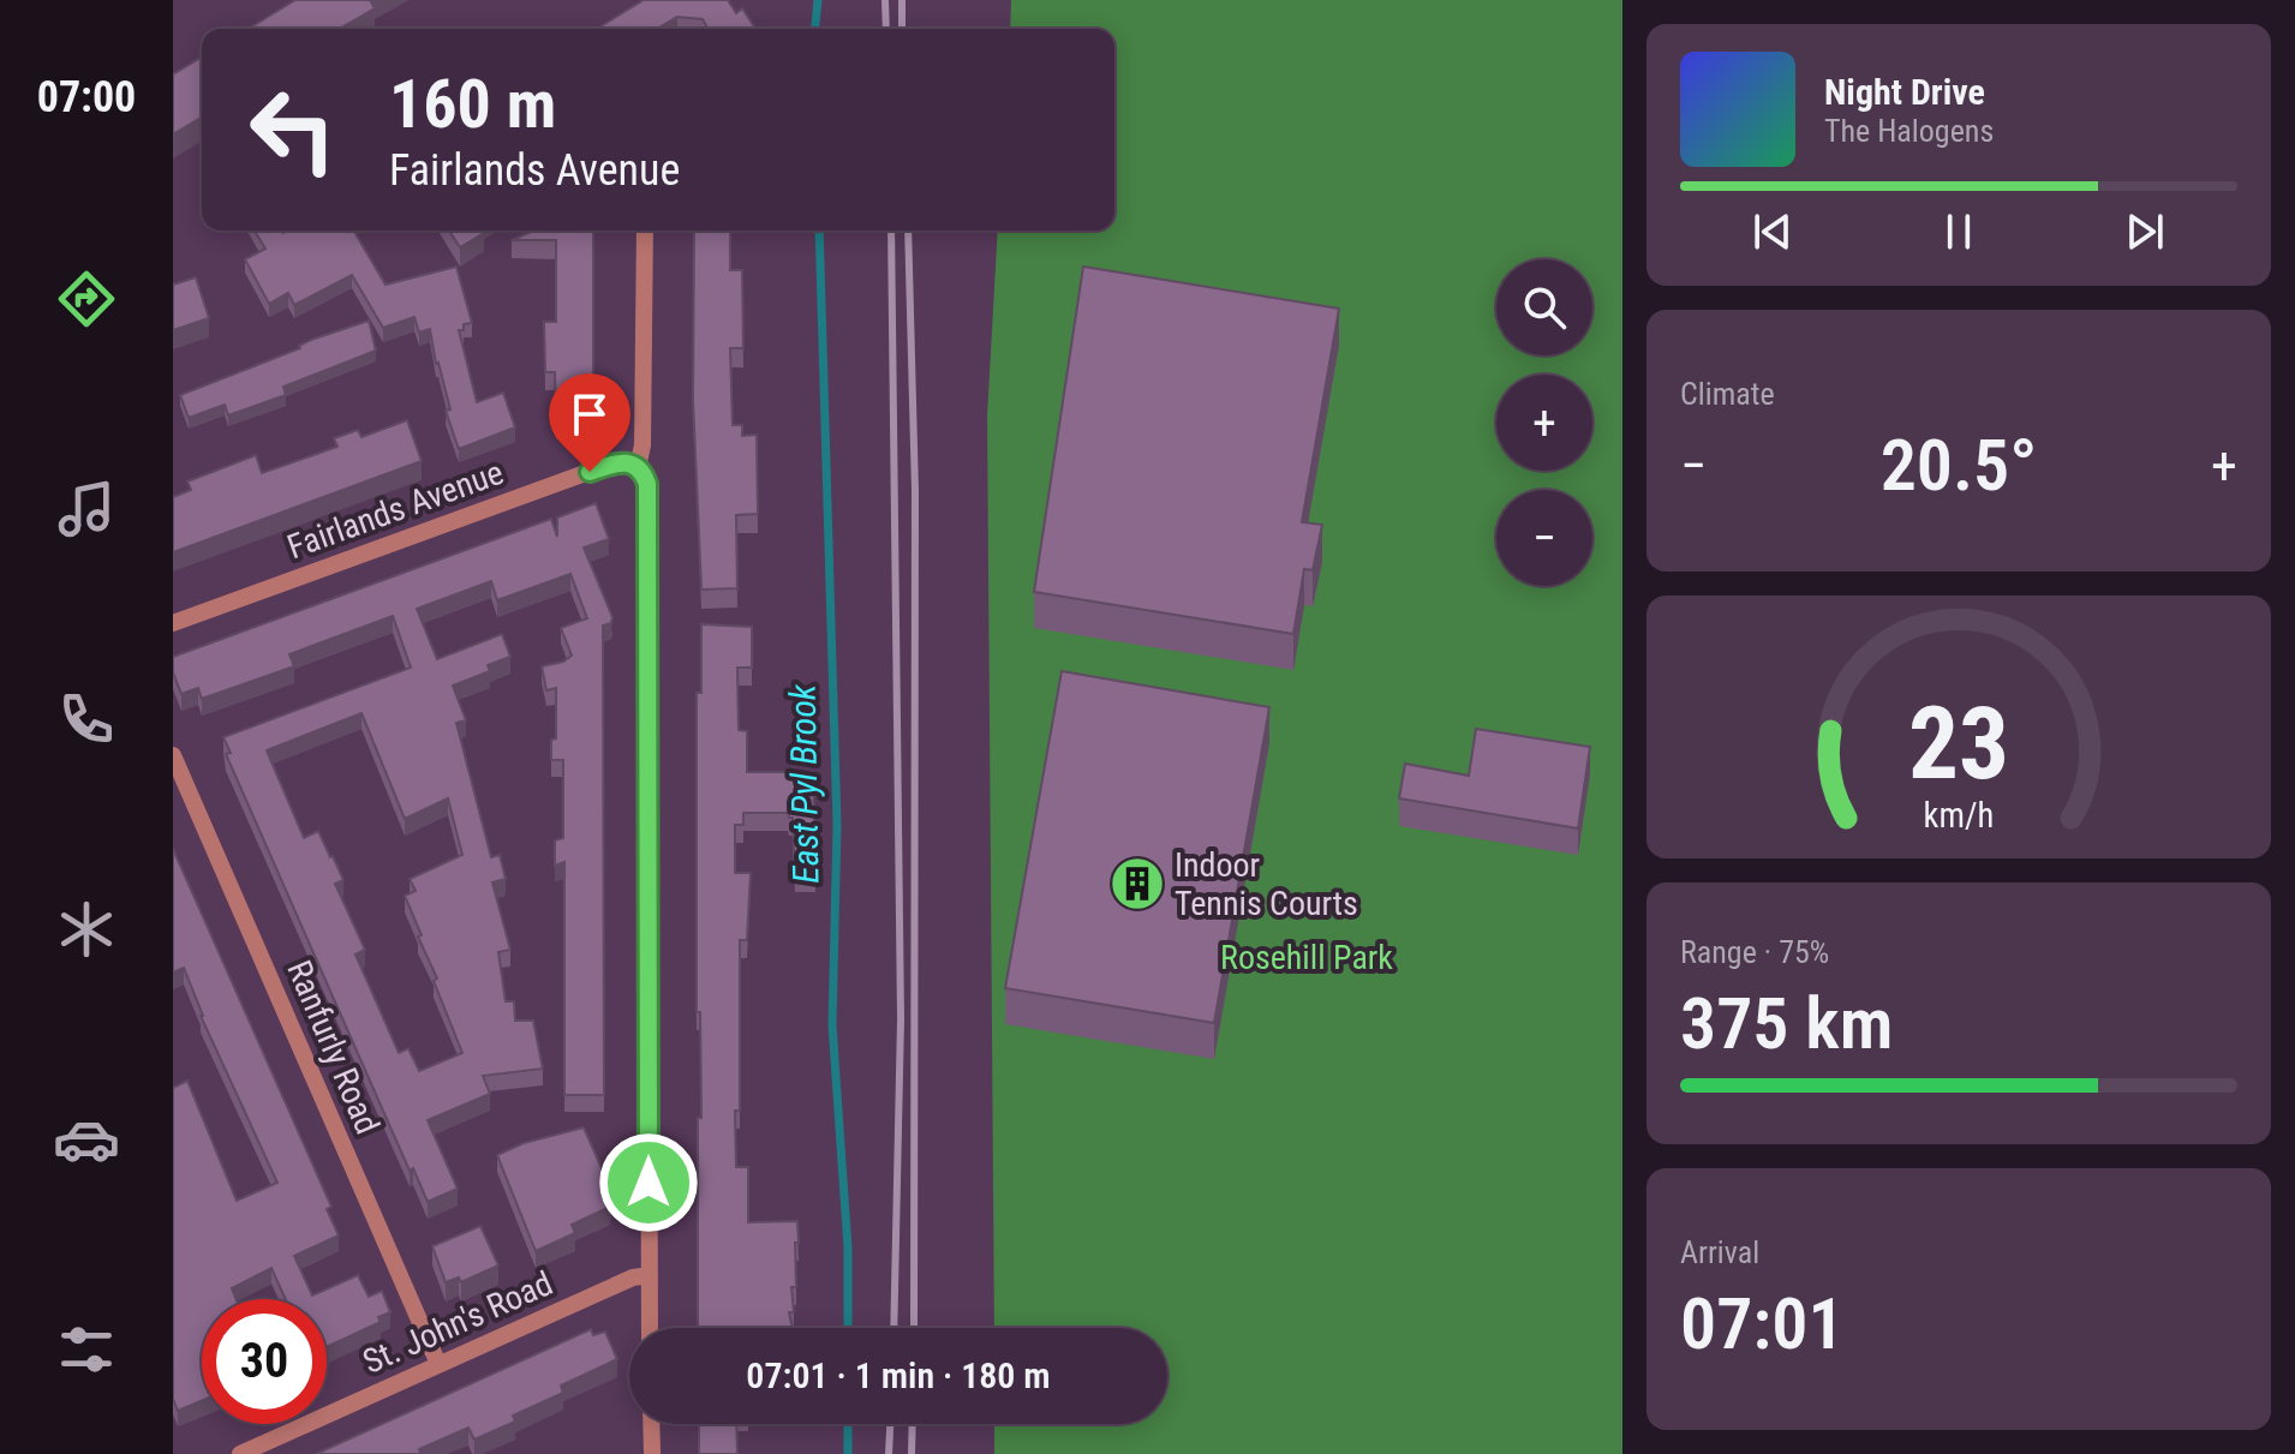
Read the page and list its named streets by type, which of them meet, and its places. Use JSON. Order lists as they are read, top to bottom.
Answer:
{
  "streets": {
    "street": ["Fairlands Avenue", "Ranfurly Road", "St. John's Road"]
  },
  "crossings": [
    ["Ranfurly Road", "St. John's Road"]
  ],
  "water": ["East Pyl Brook"],
  "parks": ["Rosehill Park"],
  "places": {
    "building": ["Indoor Tennis Courts"]
  },
  "page": {
    "tabs": "07:00",
    "turn": ["160 m", "Fairlands Avenue"],
    "song": ["Night Drive", "The Halogens"],
    "map_buttons": ["+", "−"],
    "tile": [
      "Climate",
      ["Range · 75%", "375 km"],
      ["Arrival", "07:01"]
    ],
    "heat": ["−", "20.5°", "+"],
    "limit": "30",
    "trip": "07:01 · 1 min · 180 m",
    "gauge": ["23", "km/h"]
  }
}
